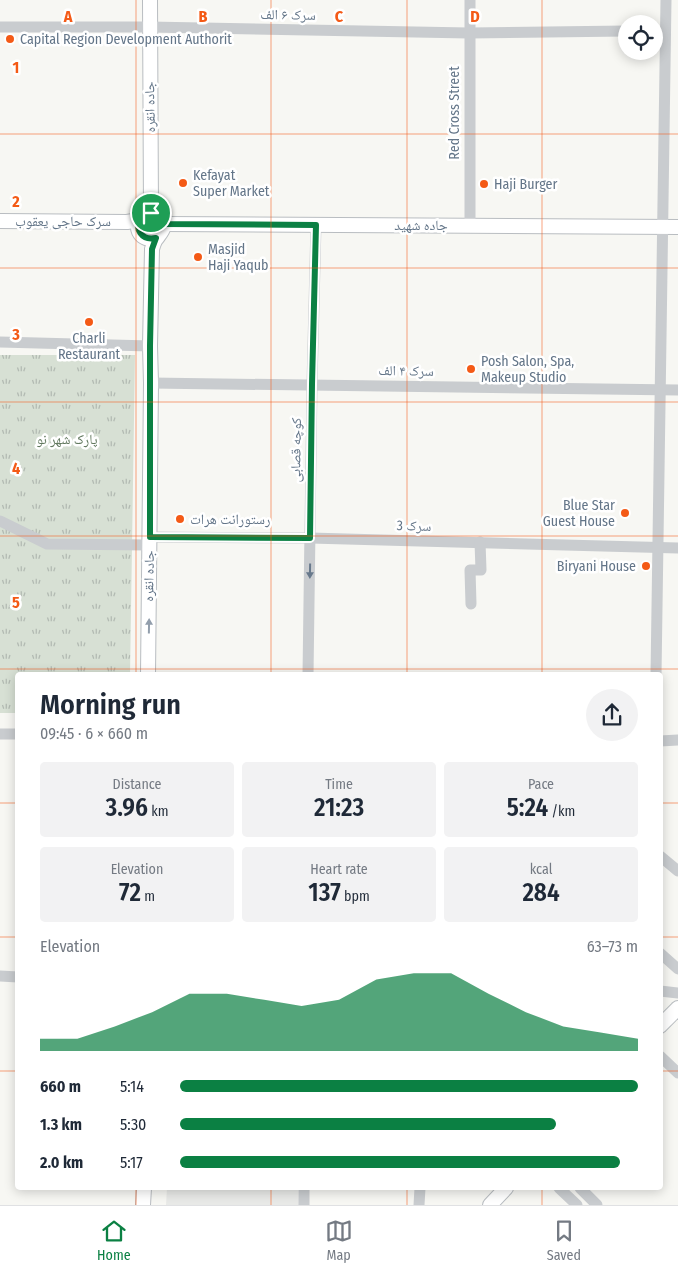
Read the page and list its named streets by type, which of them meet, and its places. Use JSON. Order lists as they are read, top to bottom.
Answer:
{
  "streets": {
    "main road": ["جاده انقره", "سرک حاجی یعقوب", "جاده شهید"],
    "street": [
      "سرک ۶ الف",
      "Red Cross Street",
      "سرک ۴ الف",
      "کوچه قصابی",
      "سرک 3"
    ]
  },
  "crossings": [
    ["سرک ۶ الف", "جاده انقره"],
    ["سرک ۶ الف", "Red Cross Street"],
    ["جاده انقره", "سرک حاجی یعقوب"],
    ["جاده انقره", "جاده شهید"],
    ["جاده انقره", "سرک ۴ الف"],
    ["جاده انقره", "سرک 3"],
    ["Red Cross Street", "جاده شهید"],
    ["سرک حاجی یعقوب", "جاده شهید"],
    ["جاده شهید", "کوچه قصابی"],
    ["سرک ۴ الف", "کوچه قصابی"],
    ["کوچه قصابی", "سرک 3"]
  ],
  "parks": ["پارک شهر نو"],
  "places": [
    "Capital Region Development Authorit",
    "Kefayat Super Market",
    "Haji Burger",
    "Masjid Haji Yaqub",
    "Charli Restaurant",
    "Posh Salon, Spa, Makeup Studio",
    "Blue Star Guest House",
    "رستورانت هرات",
    "Biryani House"
  ],
  "page": {
    "heading": ["Morning run", "09:45 · 6 × 660 m"],
    "stats": [
      ["Distance", "3.96 km"],
      ["Time", "21:23"],
      ["Pace", "5:24 /km"],
      ["Elevation", "72 m"],
      ["Heart rate", "137 bpm"],
      ["kcal", "284"]
    ],
    "chart": ["Elevation", "63–73 m"],
    "list": [
      {
        "name": "660 m",
        "note": "5:14"
      },
      {
        "name": "1.3 km",
        "note": "5:30"
      },
      {
        "name": "2.0 km",
        "note": "5:17"
      }
    ],
    "tabs": ["Home", "Map", "Saved"]
  },
  "grid": {
    "columns": [
      "A",
      "B",
      "C",
      "D"
    ],
    "rows": [
      "1",
      "2",
      "3",
      "4",
      "5"
    ]
  }
}
